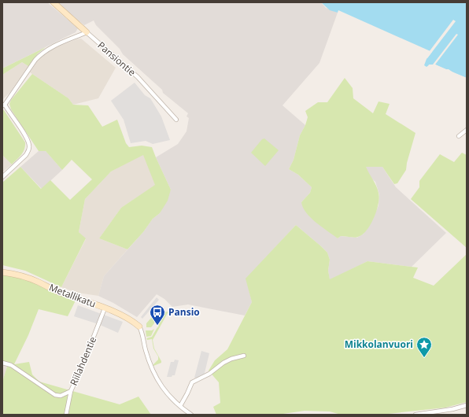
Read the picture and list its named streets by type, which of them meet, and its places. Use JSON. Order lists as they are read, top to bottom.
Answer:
{
  "streets": {
    "street": ["Pansiontie", "Metallikatu", "Riilahdentie"]
  },
  "crossings": [
    ["Metallikatu", "Riilahdentie"]
  ],
  "places": {
    "bus stop": ["Pansio"],
    "place": ["Mikkolanvuori"]
  }
}
